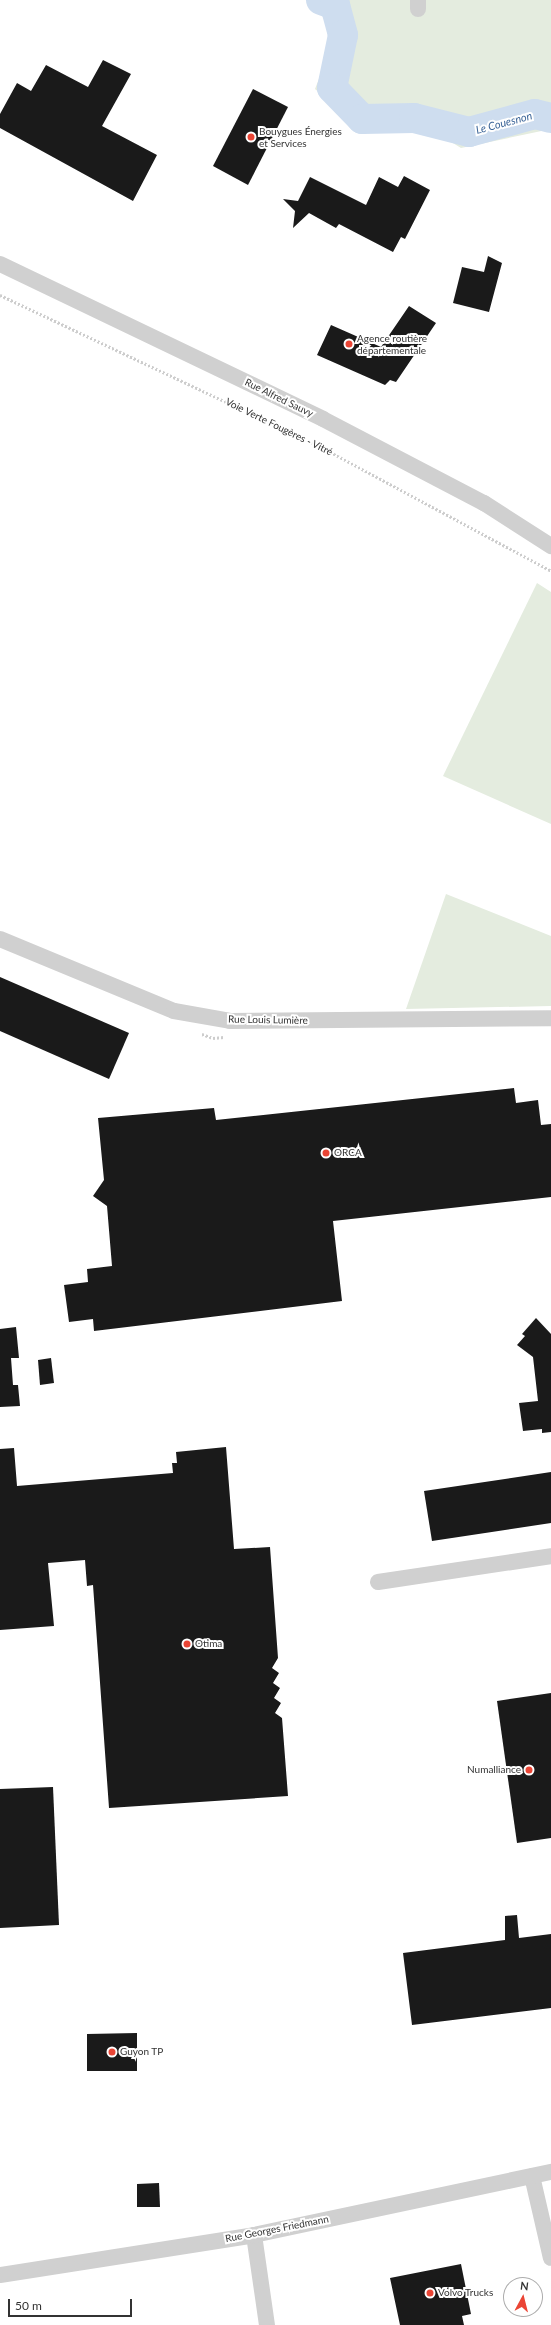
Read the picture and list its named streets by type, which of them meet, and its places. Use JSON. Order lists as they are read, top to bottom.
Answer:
{
  "streets": {
    "street": ["Rue Alfred Sauvy", "Rue Louis Lumière", "Rue Georges Friedmann"],
    "path": ["Voie Verte Fougères - Vitré"]
  },
  "water": ["Le Couesnon"],
  "places": [
    "Bouygues Énergies et Services",
    "Agence routière départementale",
    "ORCA",
    "Otima",
    "Numalliance",
    "Guyon TP",
    "Volvo Trucks"
  ],
  "scale_bar": "50 m",
  "north": "top"
}
